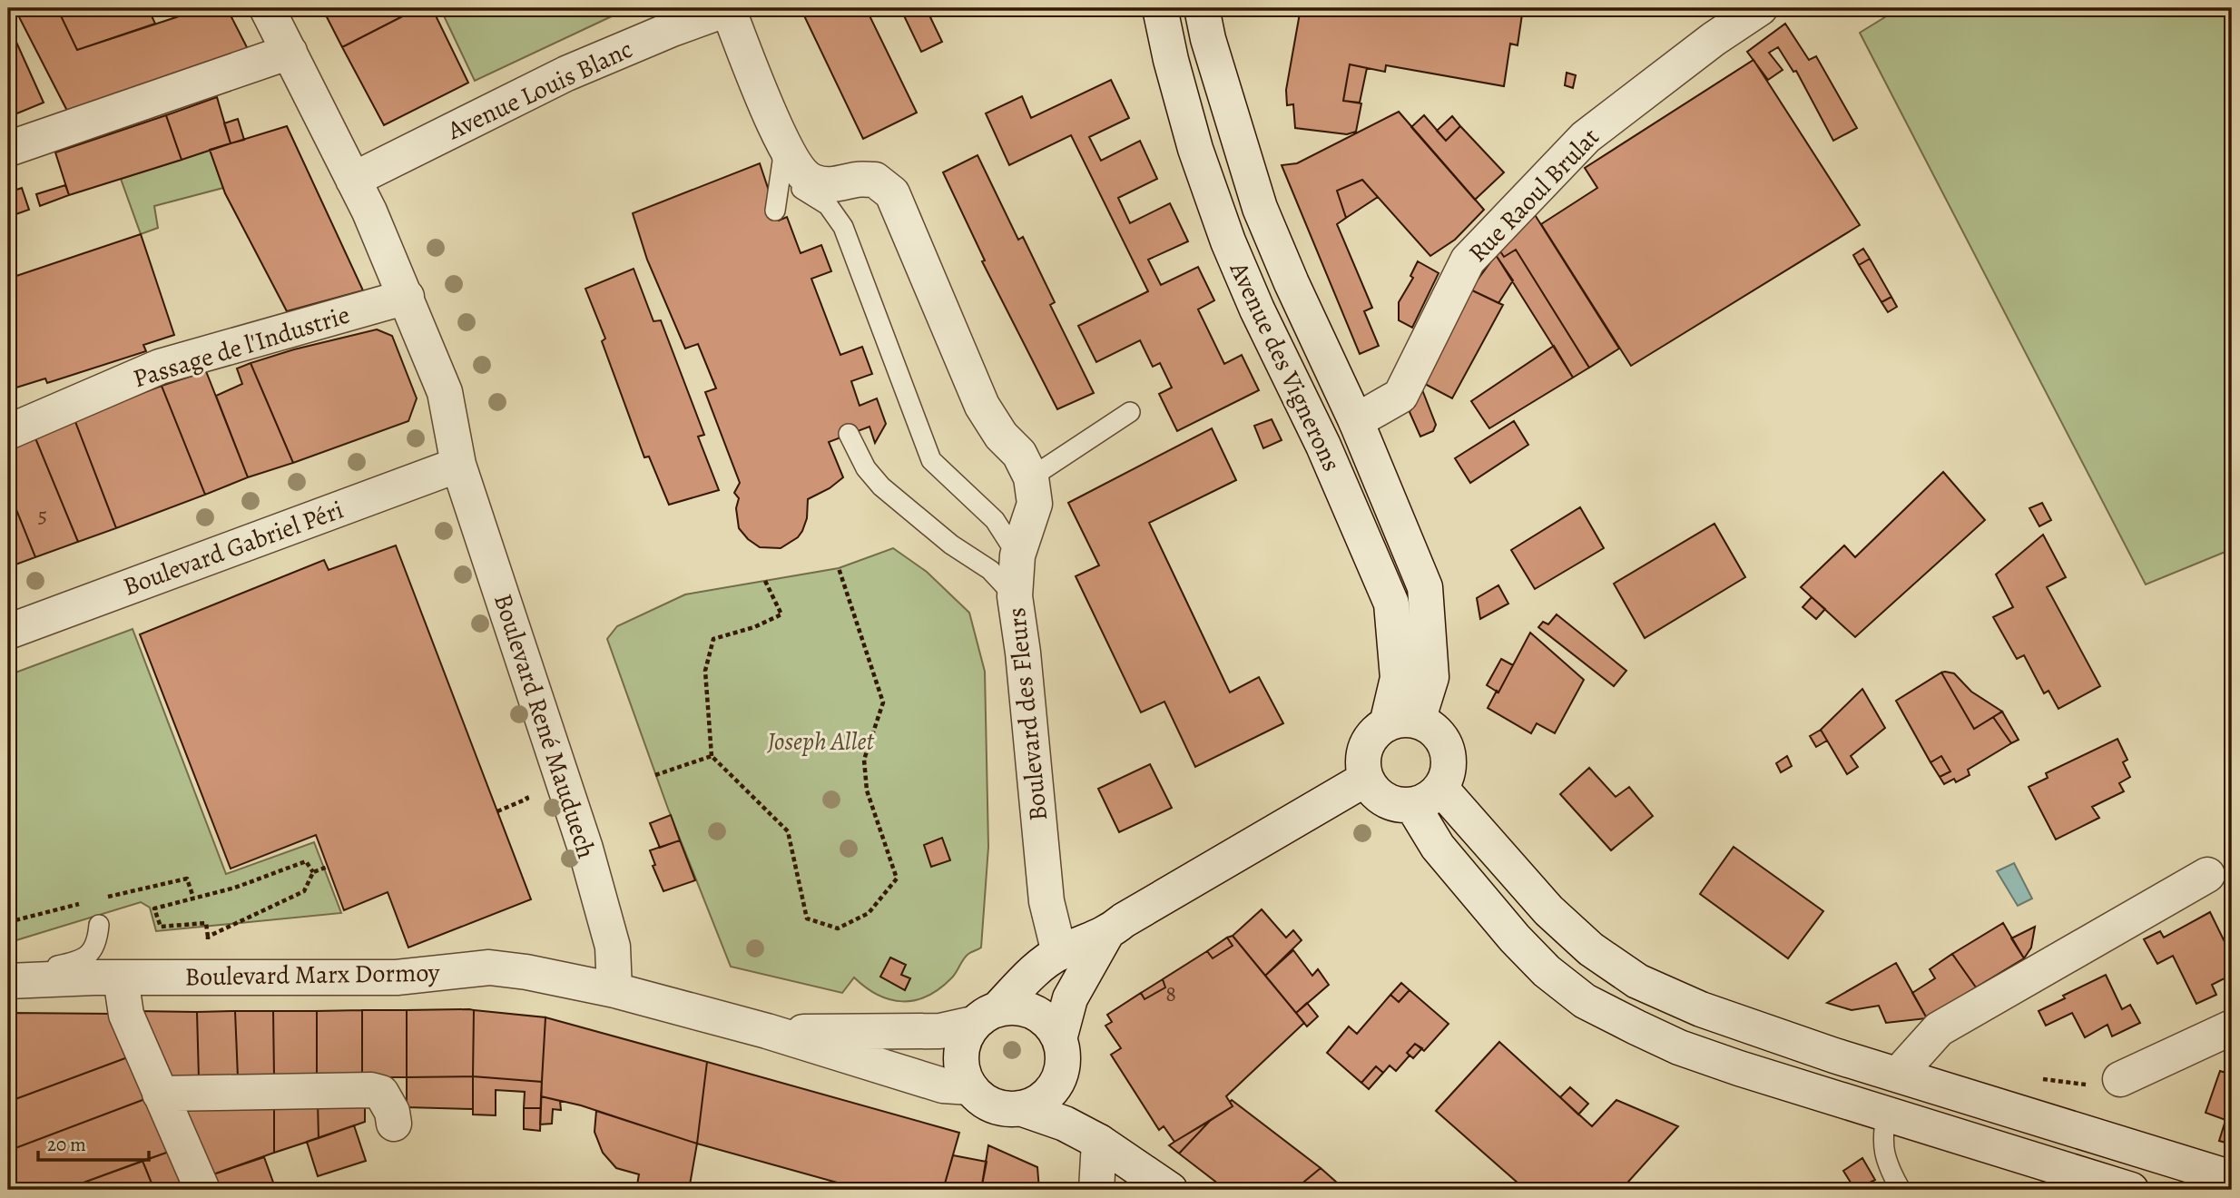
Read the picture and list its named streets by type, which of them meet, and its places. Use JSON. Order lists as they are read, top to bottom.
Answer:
{
  "streets": {
    "street": [
      "Avenue Louis Blanc",
      "Rue Raoul Brulat",
      "Passage de l'Industrie",
      "Avenue des Vignerons",
      "Boulevard Gabriel Péri",
      "Boulevard des Fleurs",
      "Boulevard René Mauduech",
      "Boulevard Marx Dormoy"
    ]
  },
  "crossings": [
    ["Avenue Louis Blanc", "Boulevard René Mauduech"],
    ["Rue Raoul Brulat", "Avenue des Vignerons"],
    ["Passage de l'Industrie", "Boulevard René Mauduech"],
    ["Boulevard Gabriel Péri", "Boulevard René Mauduech"],
    ["Boulevard René Mauduech", "Boulevard Marx Dormoy"]
  ],
  "parks": ["Joseph Allet"],
  "house_numbers": ["5", "8"],
  "scale_bar": "20 m"
}
